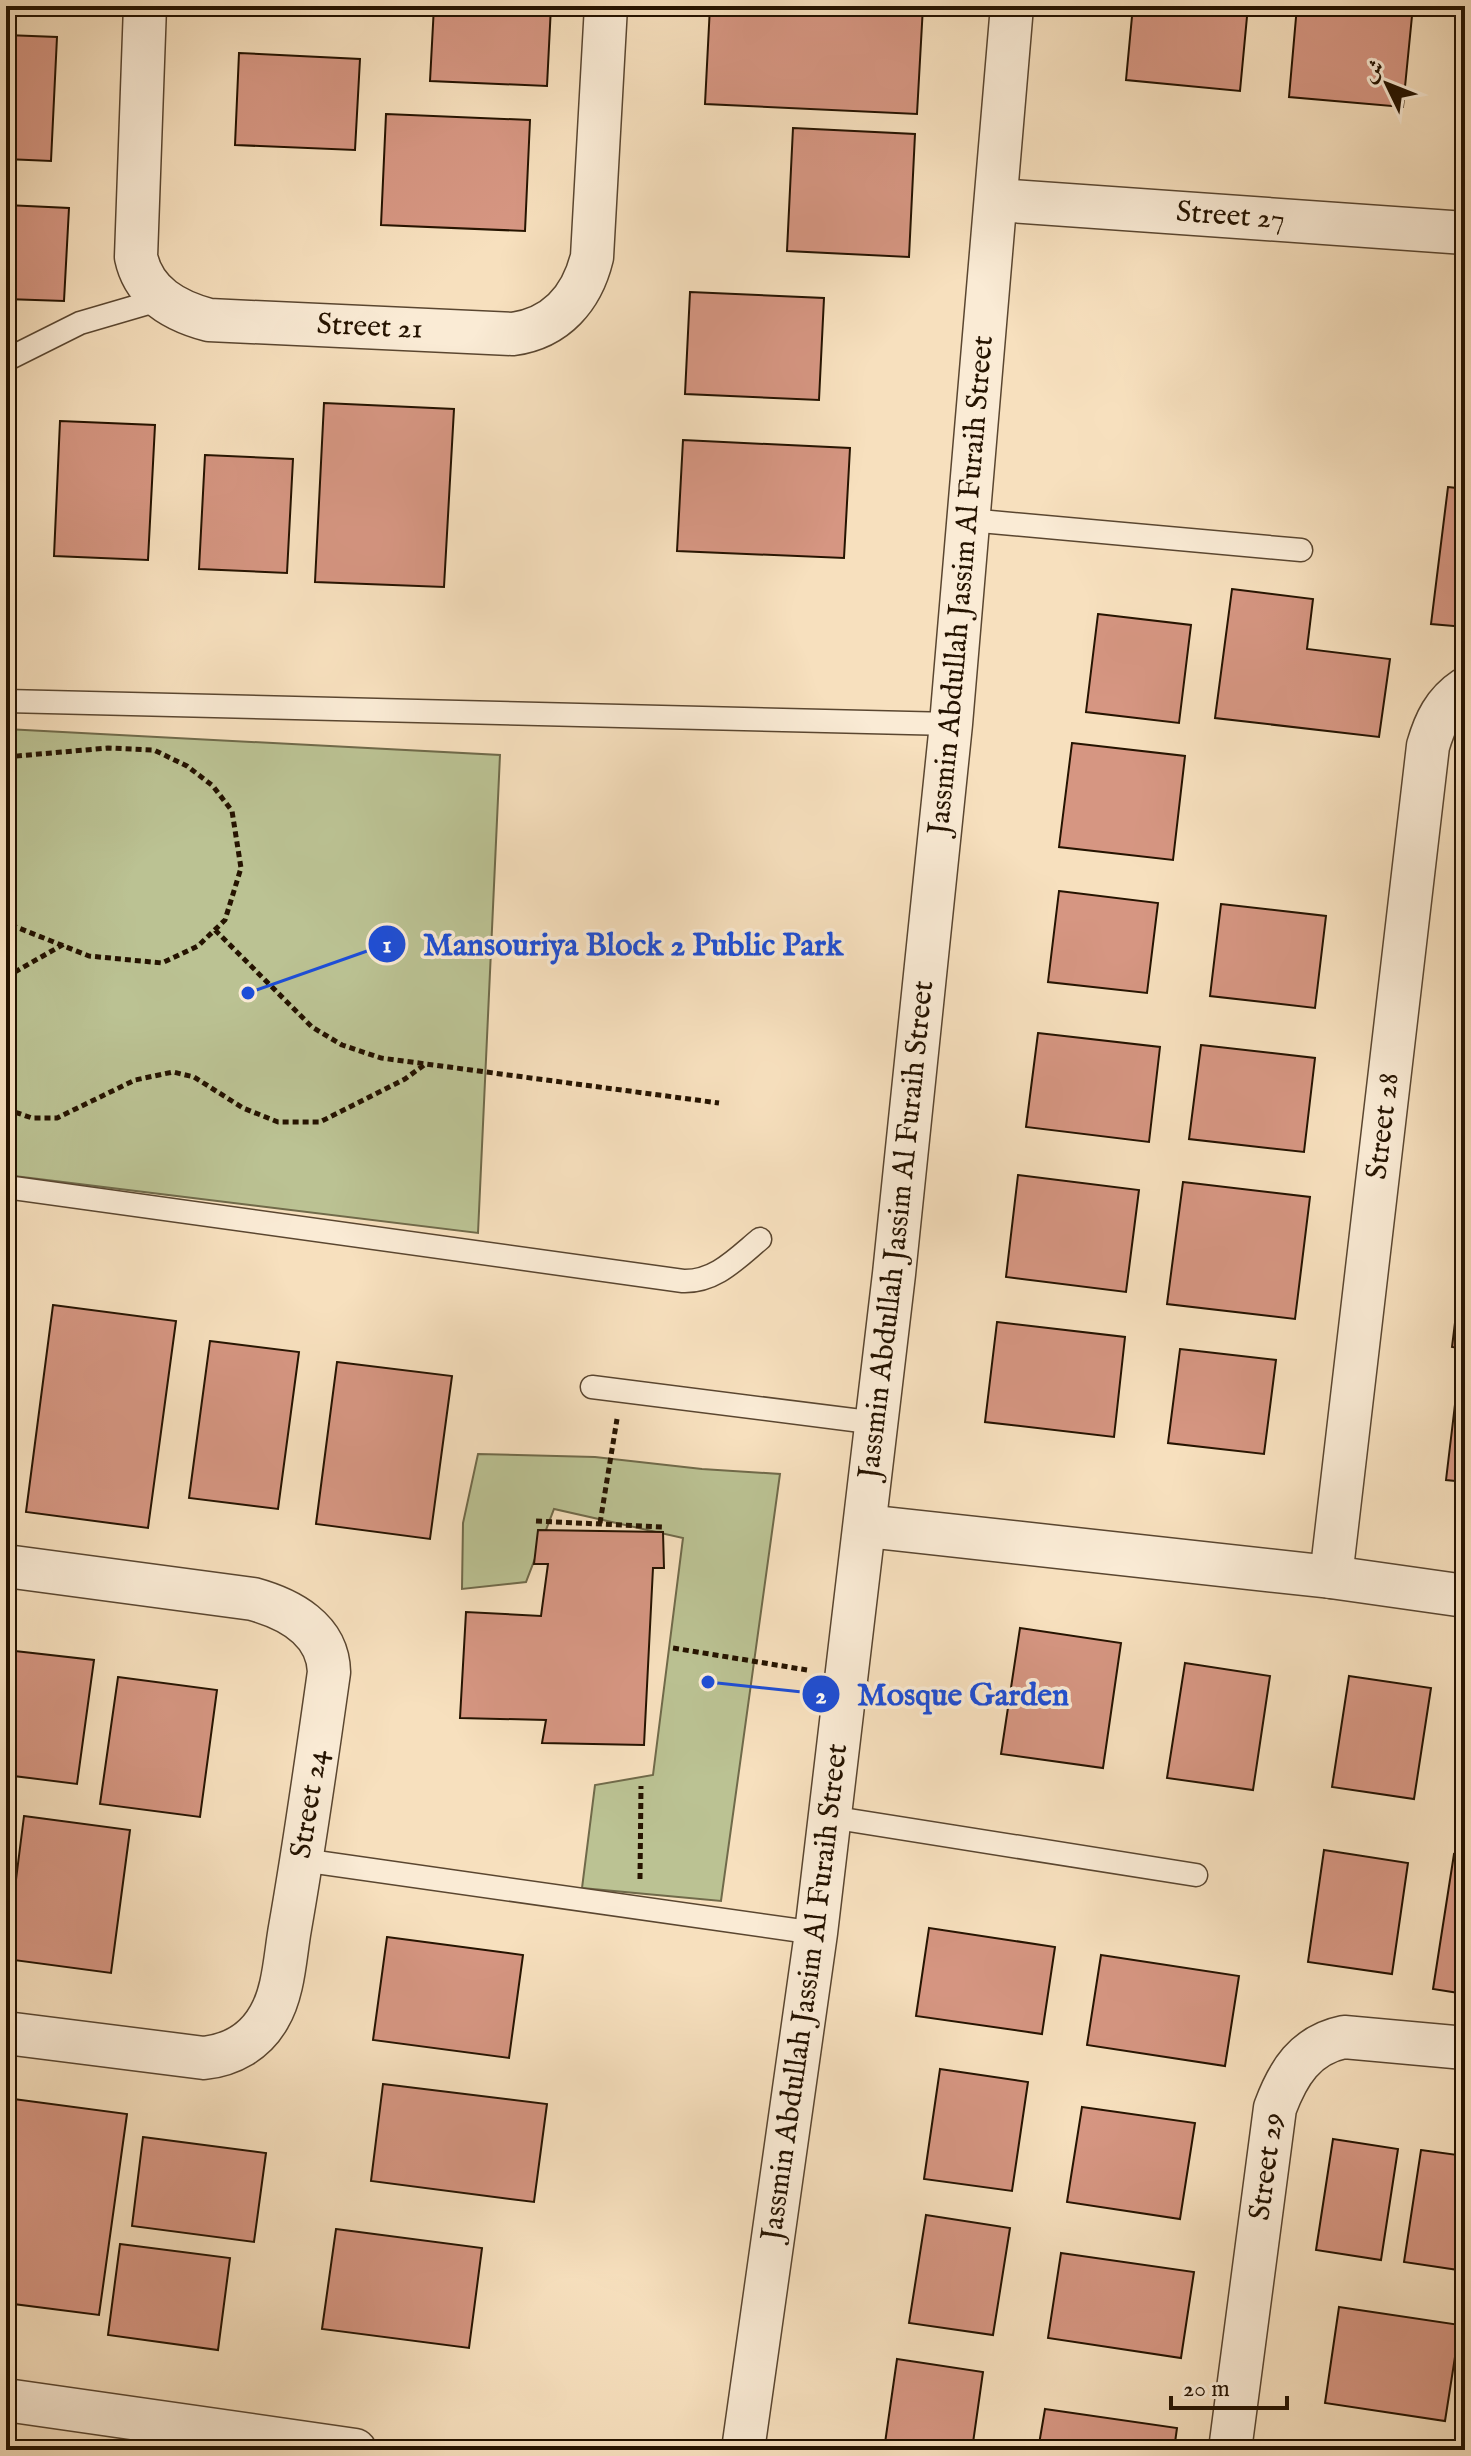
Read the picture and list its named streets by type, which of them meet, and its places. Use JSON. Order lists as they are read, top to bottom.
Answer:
{
  "streets": {
    "street": [
      "Street 27",
      "Street 21",
      "Jassmin Abdullah Jassim Al Furaih Street",
      "Street 28",
      "Street 24",
      "Street 29"
    ]
  },
  "crossings": [
    ["Street 27", "Jassmin Abdullah Jassim Al Furaih Street"]
  ],
  "places": ["Mansouriya Block 2 Public Park", "Mosque Garden"],
  "scale_bar": "20 m",
  "north": "top left"
}
